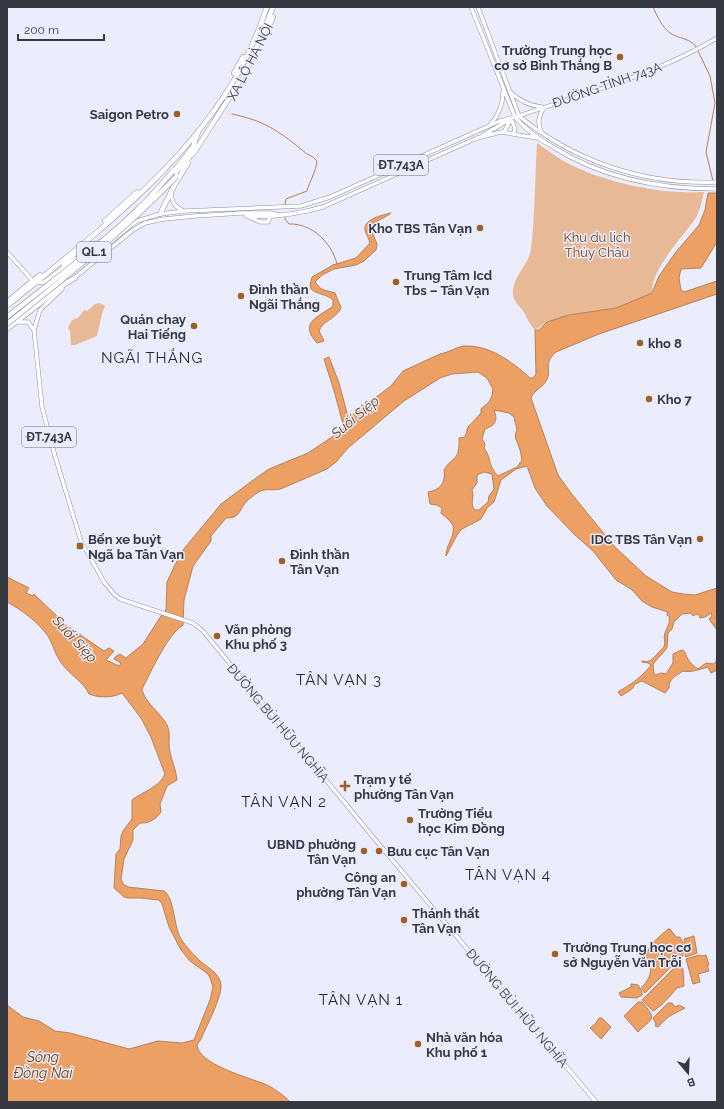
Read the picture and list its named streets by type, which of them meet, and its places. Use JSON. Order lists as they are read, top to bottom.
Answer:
{
  "streets": {
    "highway": ["XA LỘ HÀ NỘI", "QL.1"],
    "main road": ["ĐƯỜNG TỈNH 743A", "ĐT.743A", "ĐƯỜNG BÙI HỮU NGHĨA"]
  },
  "crossings": [
    ["XA LỘ HÀ NỘI", "ĐT.743A"],
    ["XA LỘ HÀ NỘI", "QL.1"],
    ["ĐƯỜNG TỈNH 743A", "ĐT.743A"],
    ["ĐT.743A", "QL.1"],
    ["ĐT.743A", "ĐƯỜNG BÙI HỮU NGHĨA"]
  ],
  "districts": [
    "NGÃI THẮNG",
    "TÂN VẠN 3",
    "TÂN VẠN 2",
    "TÂN VẠN 4",
    "TÂN VẠN 1"
  ],
  "water": ["Suối Siệp", "Sông Đồng Nai"],
  "parks": ["Khu du lịch Thủy Châu"],
  "places": {
    "other": [
      "Trường Trung học cơ sở Bình Thắng B",
      "Saigon Petro",
      "Kho TBS Tân Vạn",
      "Trung Tâm Icd Tbs – Tân Vạn",
      "Đình thần Ngãi Thắng",
      "Quán chay Hai Tiếng",
      "kho 8",
      "Kho 7",
      "IDC TBS Tân Vạn",
      "Đình thần Tân Vạn",
      "Văn phòng Khu phố 3",
      "Trường Tiểu học Kim Đồng",
      "UBND phường Tân Vạn",
      "Bưu cục Tân Vạn",
      "Công an phường Tân Vạn",
      "Thánh thất Tân Vạn",
      "Trường Trung học cơ sở Nguyễn Văn Trỗi",
      "Nhà văn hóa Khu phố 1"
    ],
    "transit": ["Bến xe buýt Ngã ba Tân Vạn"],
    "health": ["Trạm y tế phường Tân Vạn"]
  },
  "scale_bar": "200 m",
  "north": "bottom"
}
